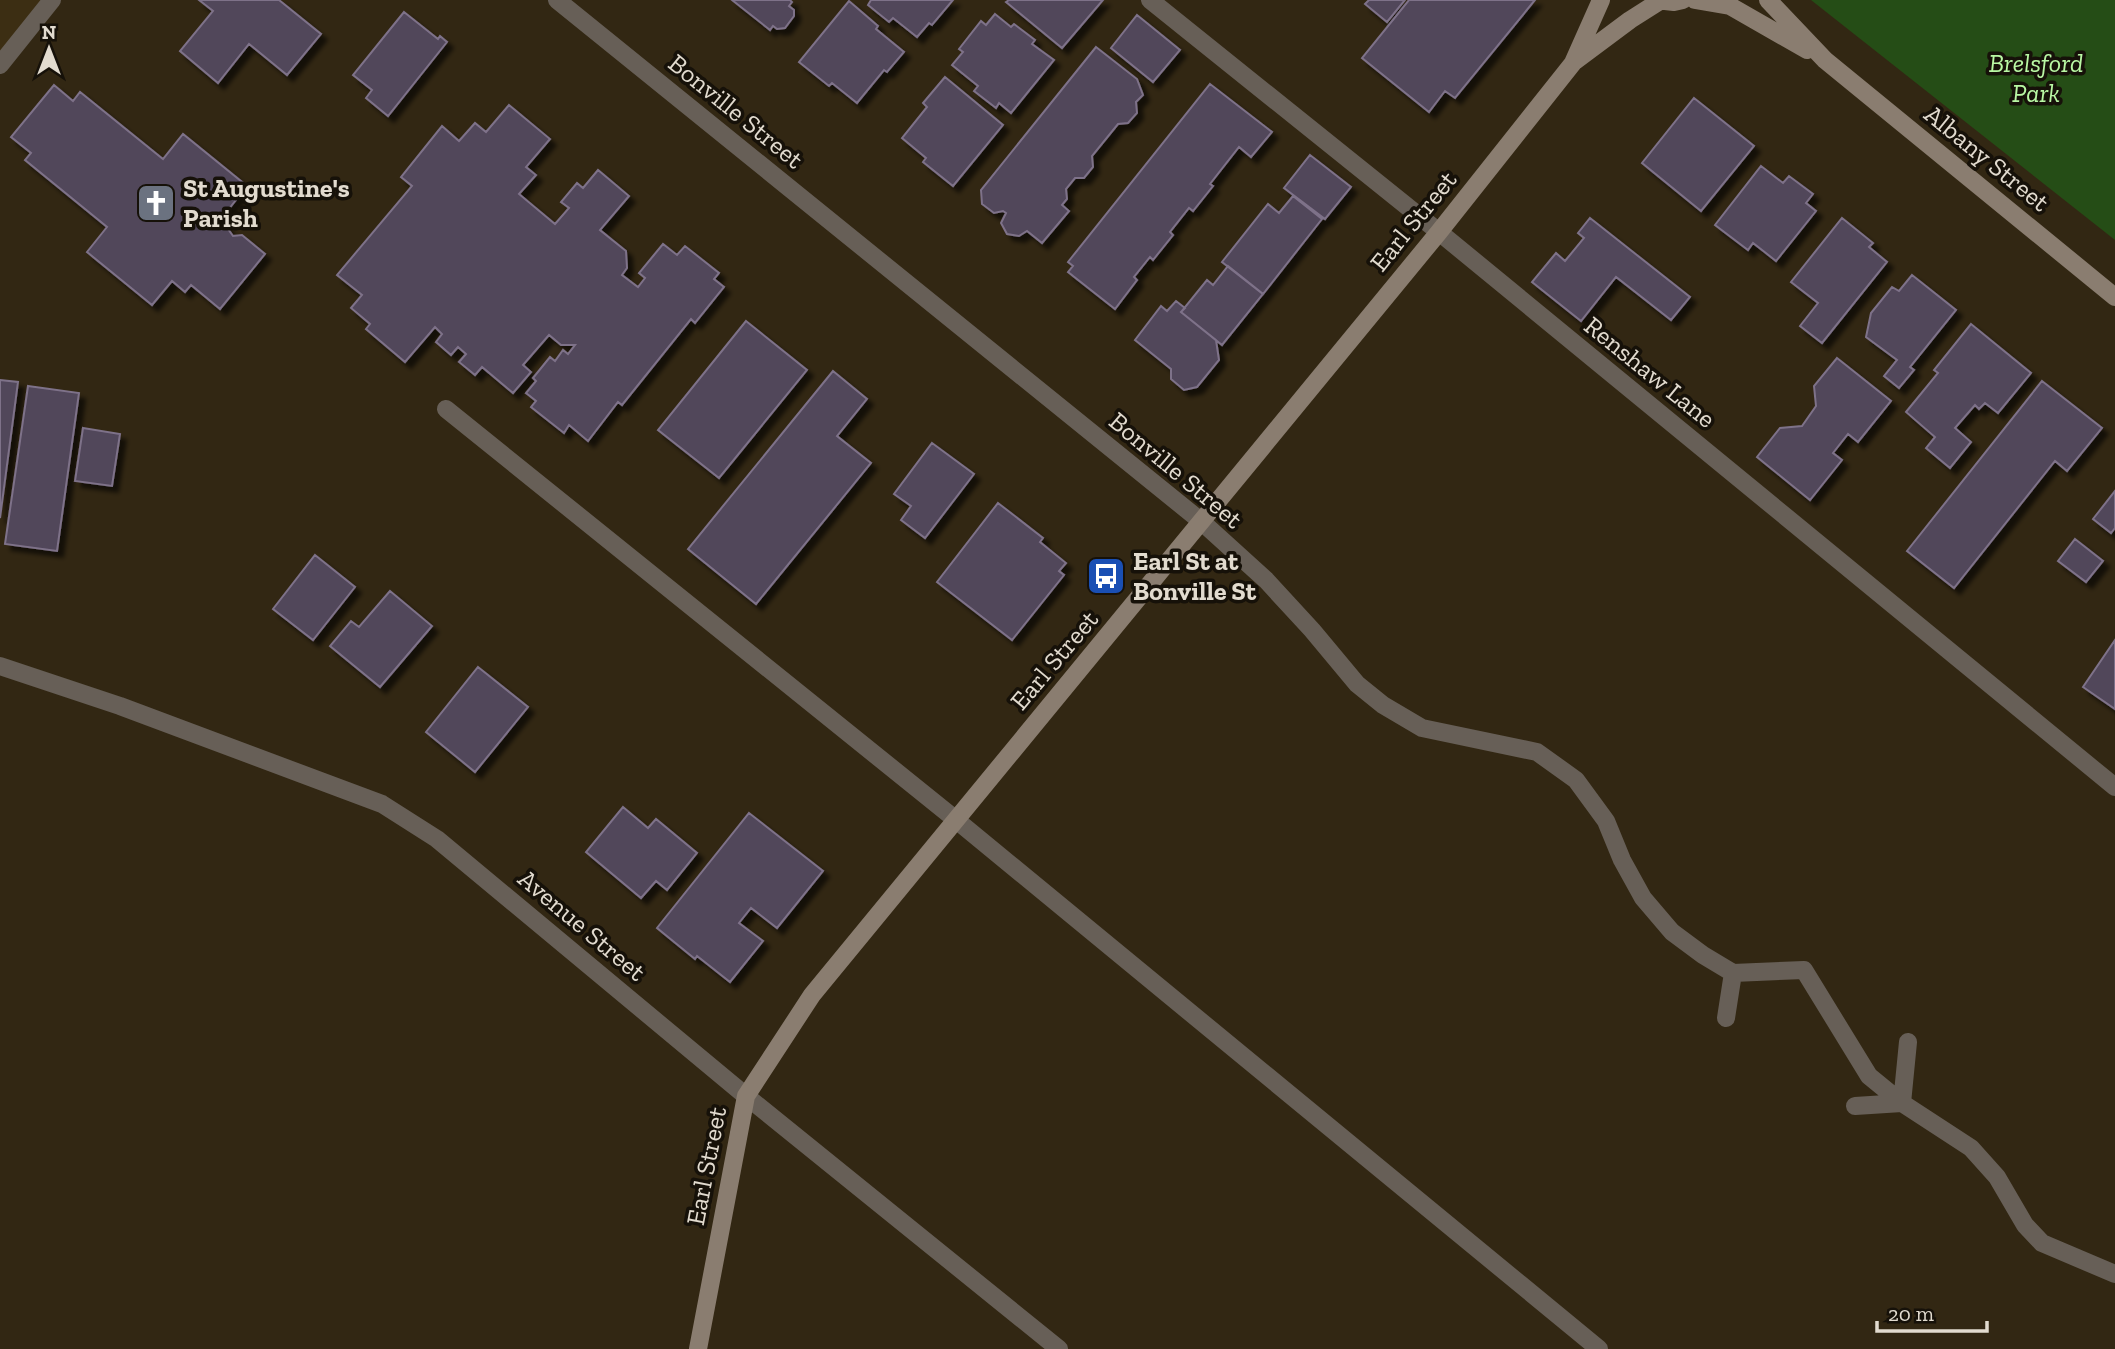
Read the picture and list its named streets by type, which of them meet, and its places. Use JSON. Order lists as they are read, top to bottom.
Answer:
{
  "streets": {
    "street": [
      "Bonville Street",
      "Albany Street",
      "Earl Street",
      "Renshaw Lane",
      "Avenue Street"
    ]
  },
  "crossings": [
    ["Bonville Street", "Earl Street"],
    ["Earl Street", "Renshaw Lane"],
    ["Earl Street", "Avenue Street"]
  ],
  "parks": ["Brelsford Park"],
  "places": {
    "church": ["St Augustine's Parish"],
    "bus stop": ["Earl St at Bonville St"]
  },
  "scale_bar": "20 m",
  "north": "top"
}
